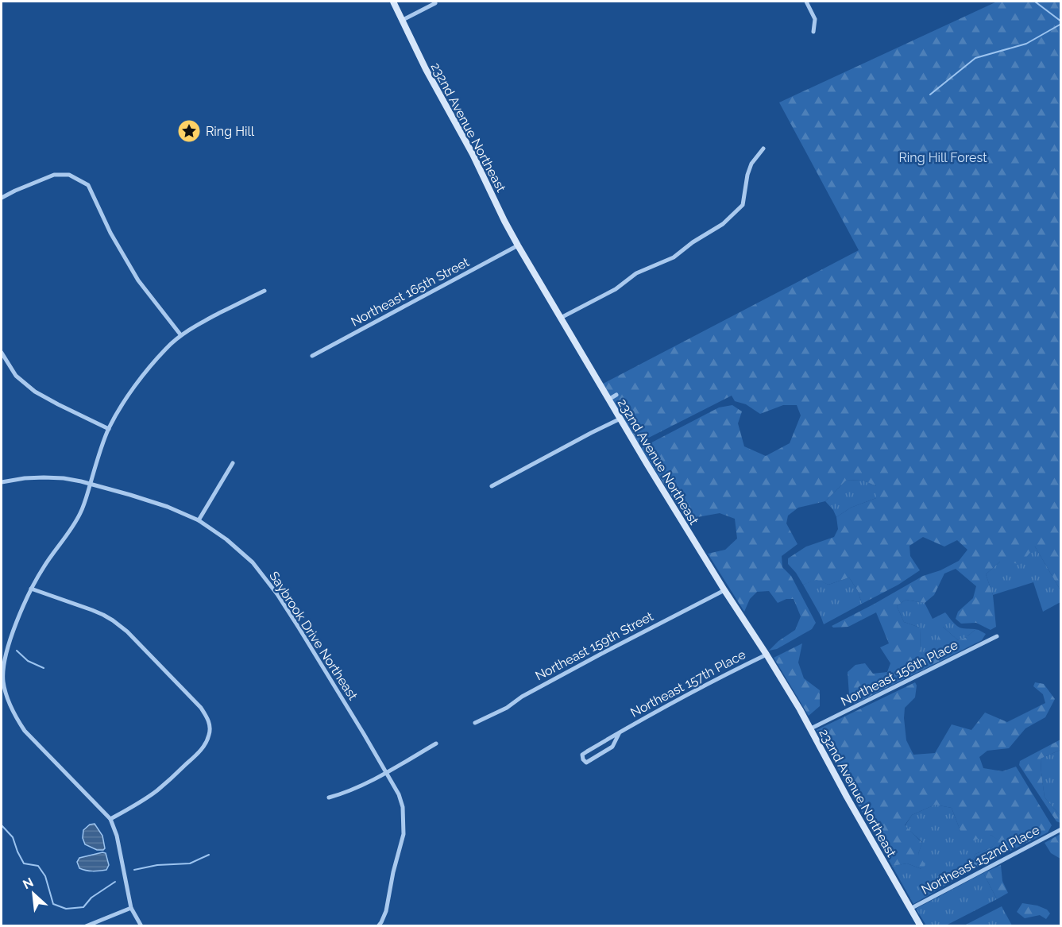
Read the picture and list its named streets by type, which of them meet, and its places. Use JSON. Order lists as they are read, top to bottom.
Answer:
{
  "streets": {
    "street": [
      "232nd Avenue Northeast",
      "Northeast 165th Street",
      "Saybrook Drive Northeast",
      "Northeast 159th Street",
      "Northeast 156th Place",
      "Northeast 157th Place",
      "Northeast 152nd Place"
    ]
  },
  "crossings": [
    ["232nd Avenue Northeast", "Northeast 165th Street"],
    ["232nd Avenue Northeast", "Northeast 159th Street"],
    ["232nd Avenue Northeast", "Northeast 156th Place"],
    ["232nd Avenue Northeast", "Northeast 157th Place"],
    ["232nd Avenue Northeast", "Northeast 152nd Place"]
  ],
  "parks": ["Ring Hill Forest"],
  "places": {
    "place": ["Ring Hill"]
  },
  "north": "top left"
}
